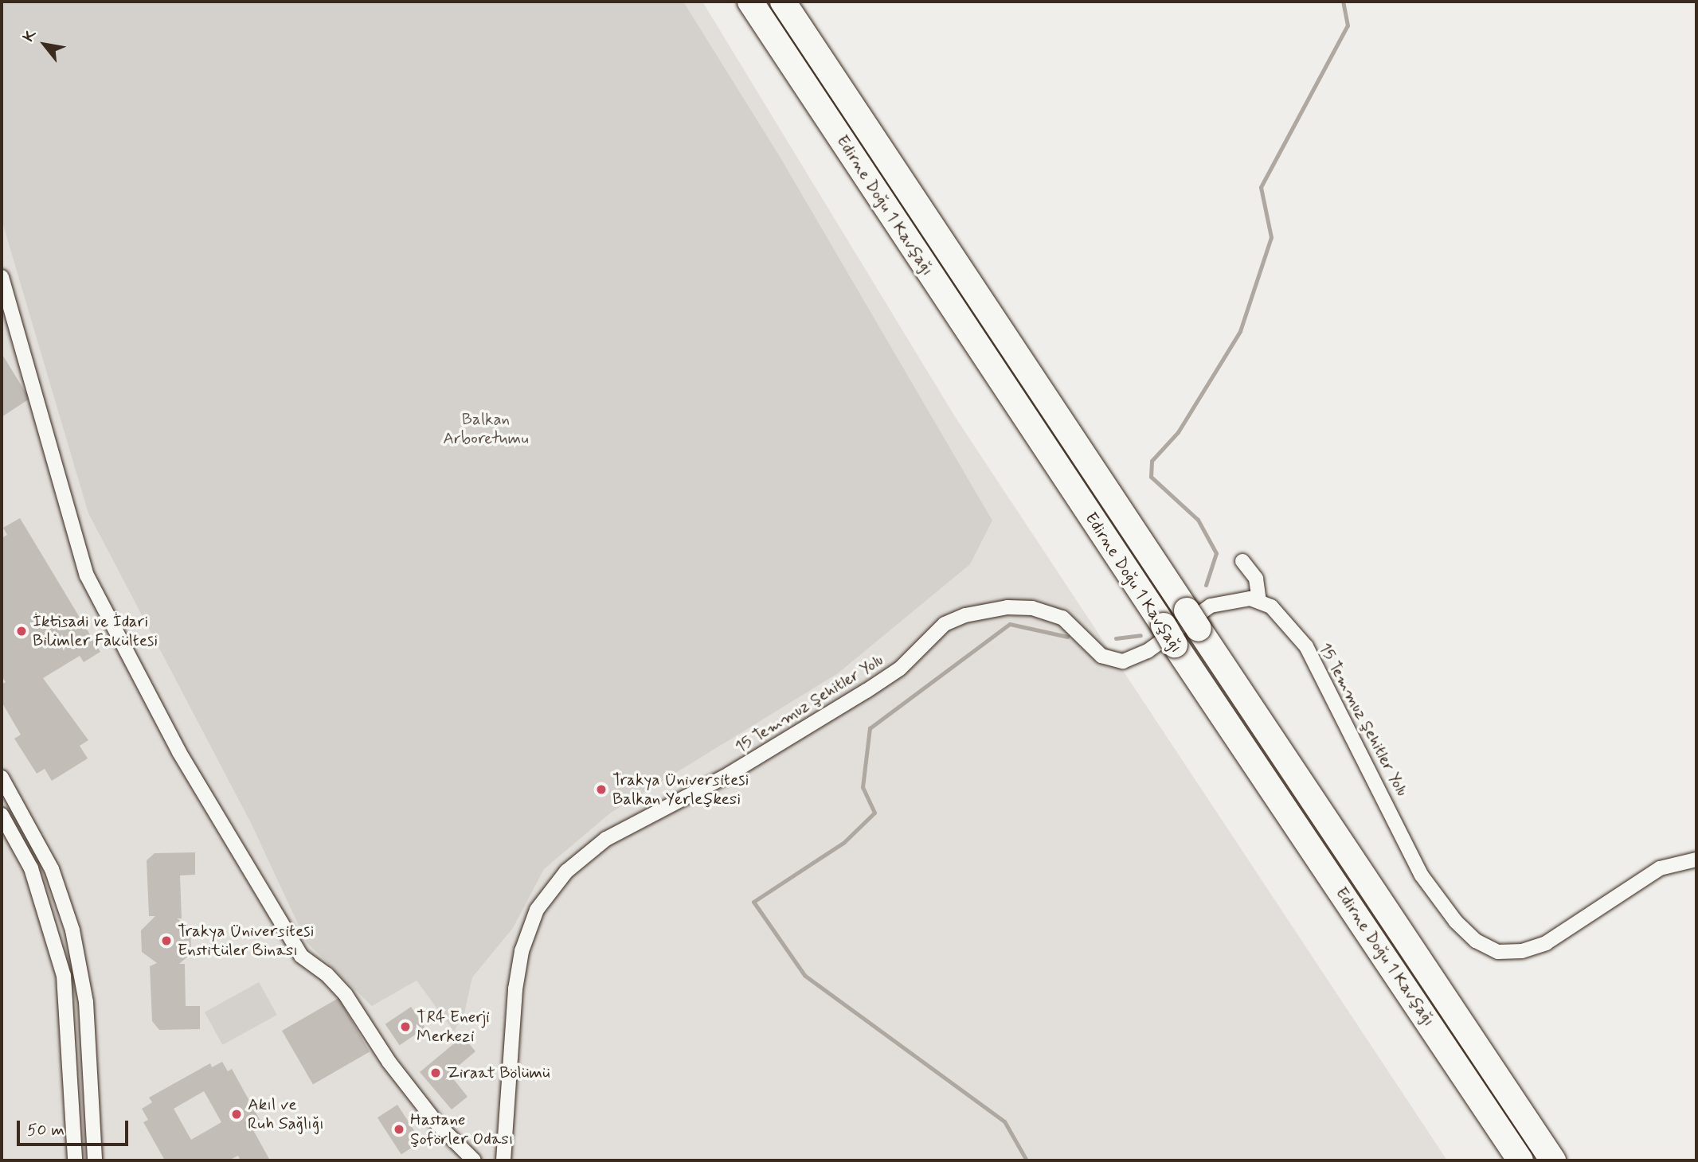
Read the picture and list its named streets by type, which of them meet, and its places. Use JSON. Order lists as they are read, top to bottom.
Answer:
{
  "streets": {
    "highway": ["Edirne Doğu 1 Kavşağı"],
    "street": ["15 Temmuz Şehitler Yolu"]
  },
  "parks": ["Balkan Arboretumu"],
  "places": [
    "İktisadi ve İdari Bilimler Fakültesi",
    "Trakya Üniversitesi Balkan Yerleşkesi",
    "Trakya Üniversitesi Enstitüler Binası",
    "TR4 Enerji Merkezi",
    "Ziraat Bölümü",
    "Akıl ve Ruh Sağlığı",
    "Hastane Şoförler Odası"
  ],
  "scale_bar": "50 m",
  "north": "top left"
}
